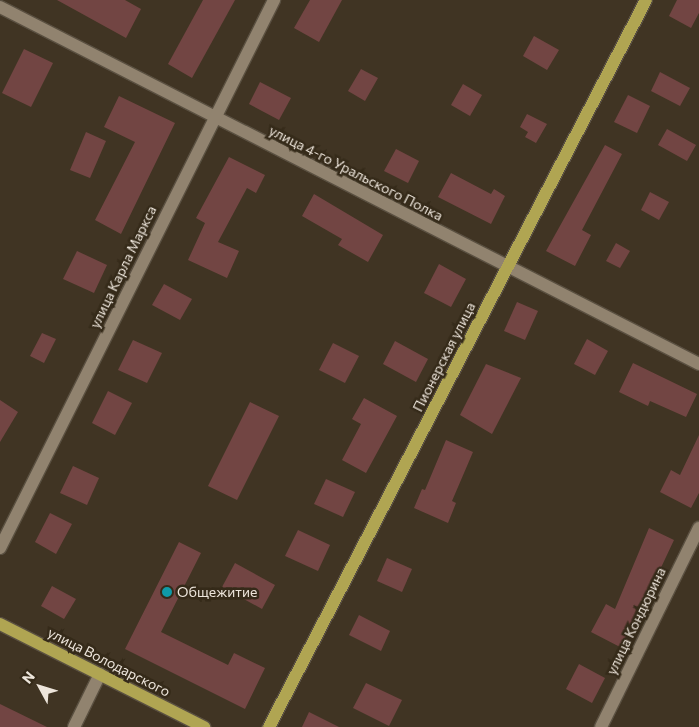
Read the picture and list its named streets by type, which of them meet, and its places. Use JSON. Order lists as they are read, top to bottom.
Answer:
{
  "streets": {
    "main road": ["Пионерская улица", "улица Володарского"],
    "street": ["улица 4-го Уральского Полка", "улица Карла Маркса", "улица Кондюрина"]
  },
  "crossings": [
    ["улица 4-го Уральского Полка", "улица Карла Маркса"],
    ["улица 4-го Уральского Полка", "Пионерская улица"]
  ],
  "places": ["Общежитие"],
  "north": "top left"
}
